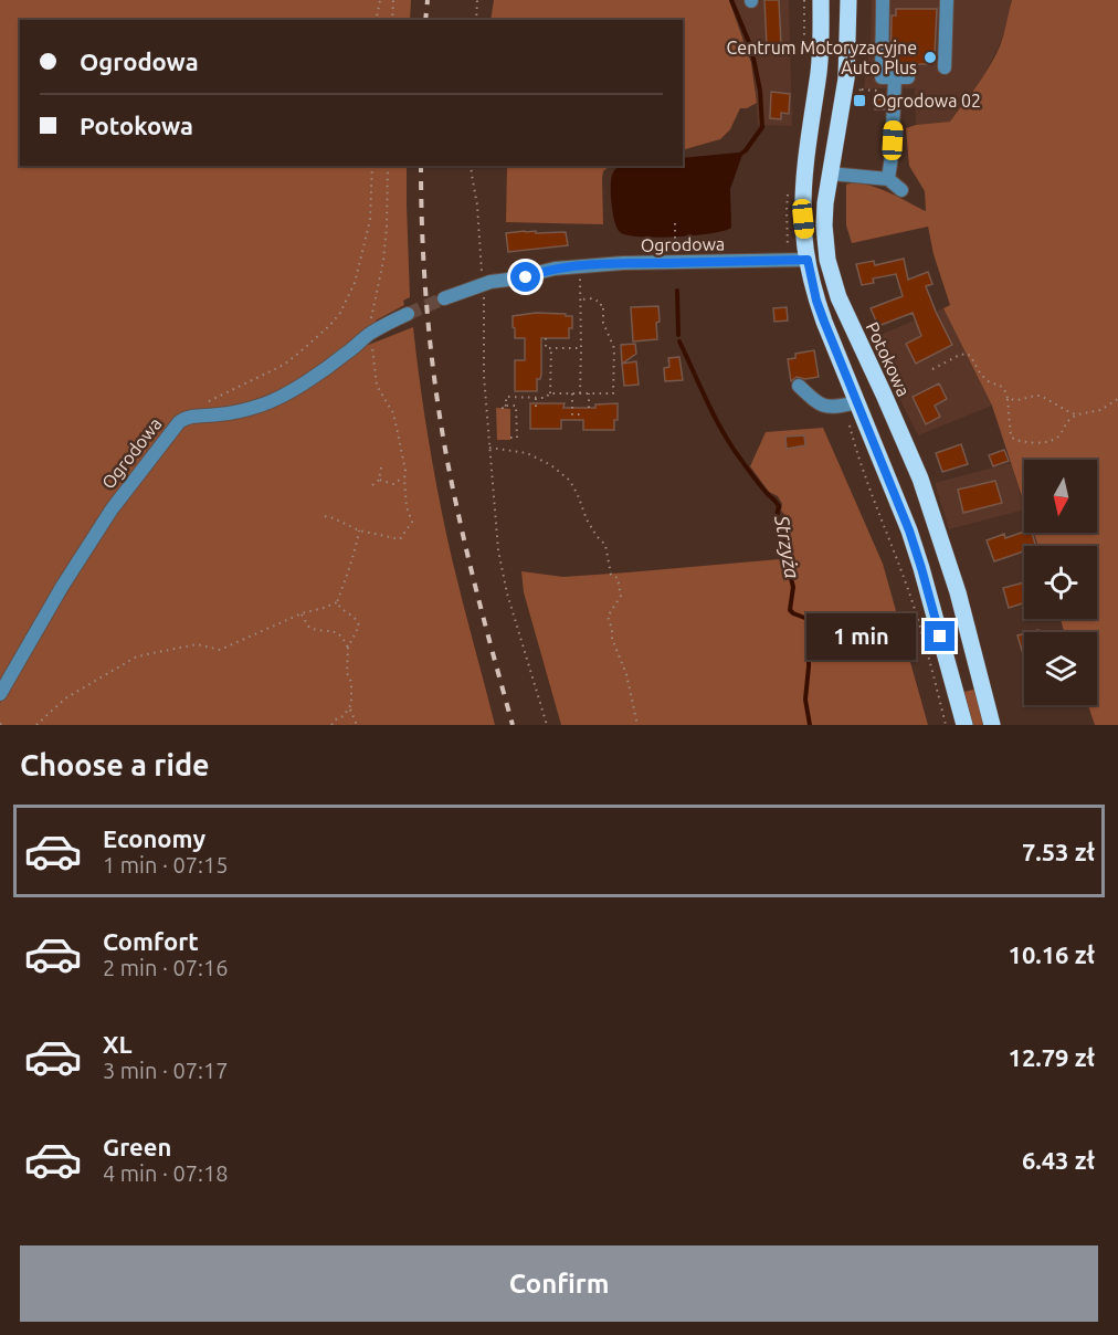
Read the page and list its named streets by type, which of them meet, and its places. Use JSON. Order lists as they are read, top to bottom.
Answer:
{
  "streets": {
    "main road": ["Potokowa"],
    "street": ["Ogrodowa"]
  },
  "water": ["Strzyża"],
  "places": {
    "other": ["Centrum Motoryzacyjne Auto Plus"],
    "transit": ["Ogrodowa 02"]
  },
  "north": "bottom",
  "page": {
    "banner": ["Ogrodowa", "Potokowa"],
    "bubble": "1 min",
    "heading": "Choose a ride",
    "list": [
      {
        "name": "Economy",
        "note": "1 min · 07:15",
        "value": "7.53 zł"
      },
      {
        "name": "Comfort",
        "note": "2 min · 07:16",
        "value": "10.16 zł"
      },
      {
        "name": "XL",
        "note": "3 min · 07:17",
        "value": "12.79 zł"
      },
      {
        "name": "Green",
        "note": "4 min · 07:18",
        "value": "6.43 zł"
      }
    ],
    "buttons": "Confirm"
  }
}
